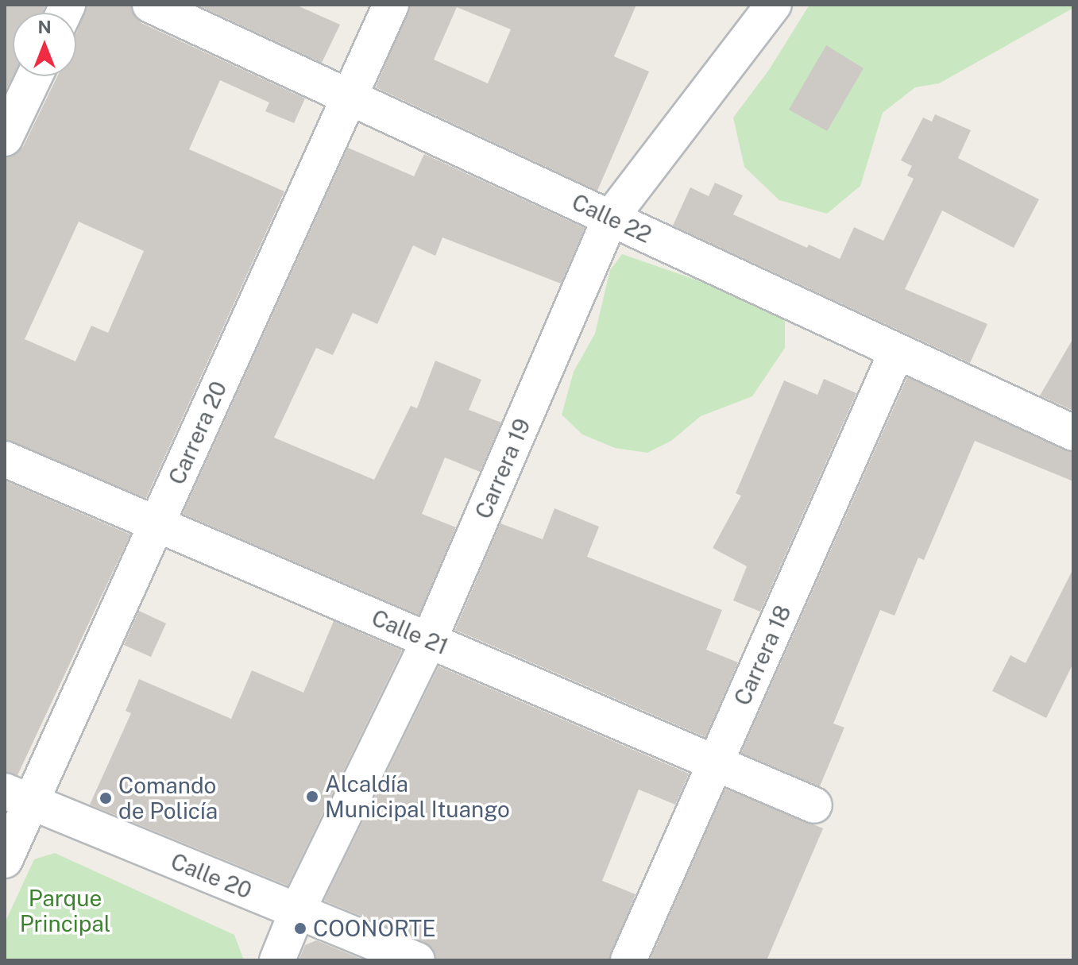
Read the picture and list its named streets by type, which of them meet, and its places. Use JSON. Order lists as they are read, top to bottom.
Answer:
{
  "streets": {
    "street": [
      "Calle 22",
      "Carrera 20",
      "Carrera 19",
      "Calle 21",
      "Carrera 18",
      "Calle 20"
    ]
  },
  "crossings": [
    ["Calle 22", "Carrera 20"],
    ["Calle 22", "Carrera 19"],
    ["Calle 22", "Carrera 18"],
    ["Carrera 20", "Calle 21"],
    ["Carrera 20", "Calle 20"],
    ["Carrera 19", "Calle 21"],
    ["Carrera 19", "Calle 20"],
    ["Calle 21", "Carrera 18"]
  ],
  "parks": ["Parque Principal"],
  "places": ["Alcaldía Municipal Ituango", "Comando de Policía", "COONORTE"],
  "north": "top"
}
